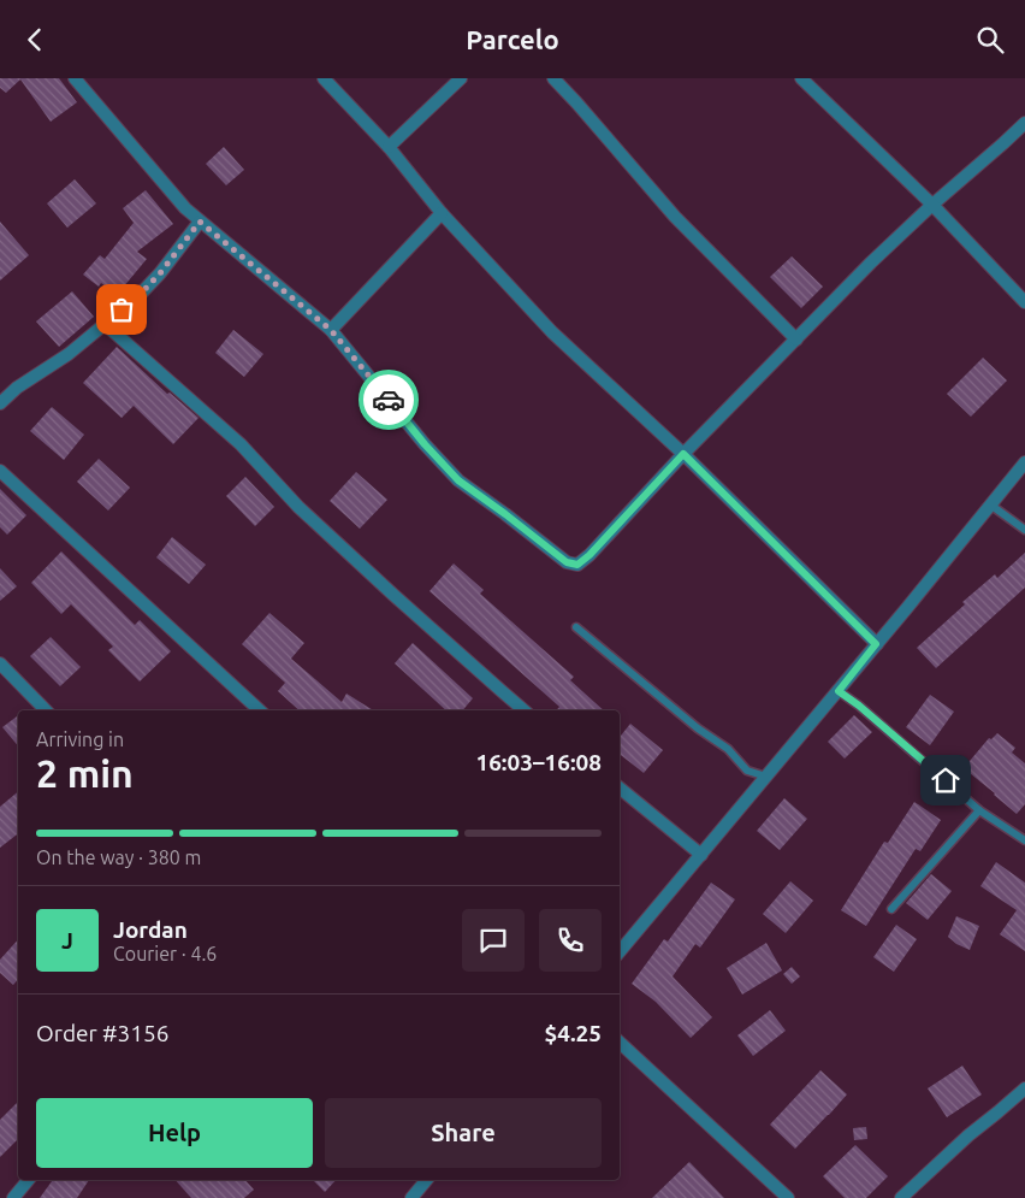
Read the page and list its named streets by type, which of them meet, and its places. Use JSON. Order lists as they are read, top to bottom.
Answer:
{
  "page": {
    "header": "Parcelo",
    "heading": ["2 min", "Arriving in", "16:03–16:08"],
    "panel": [
      "Jordan",
      "Courier · 4.6",
      "Order #3156",
      "$4.25"
    ],
    "bar": "On the way · 380 m",
    "round": "J",
    "buttons": ["Help", "Share"]
  }
}
